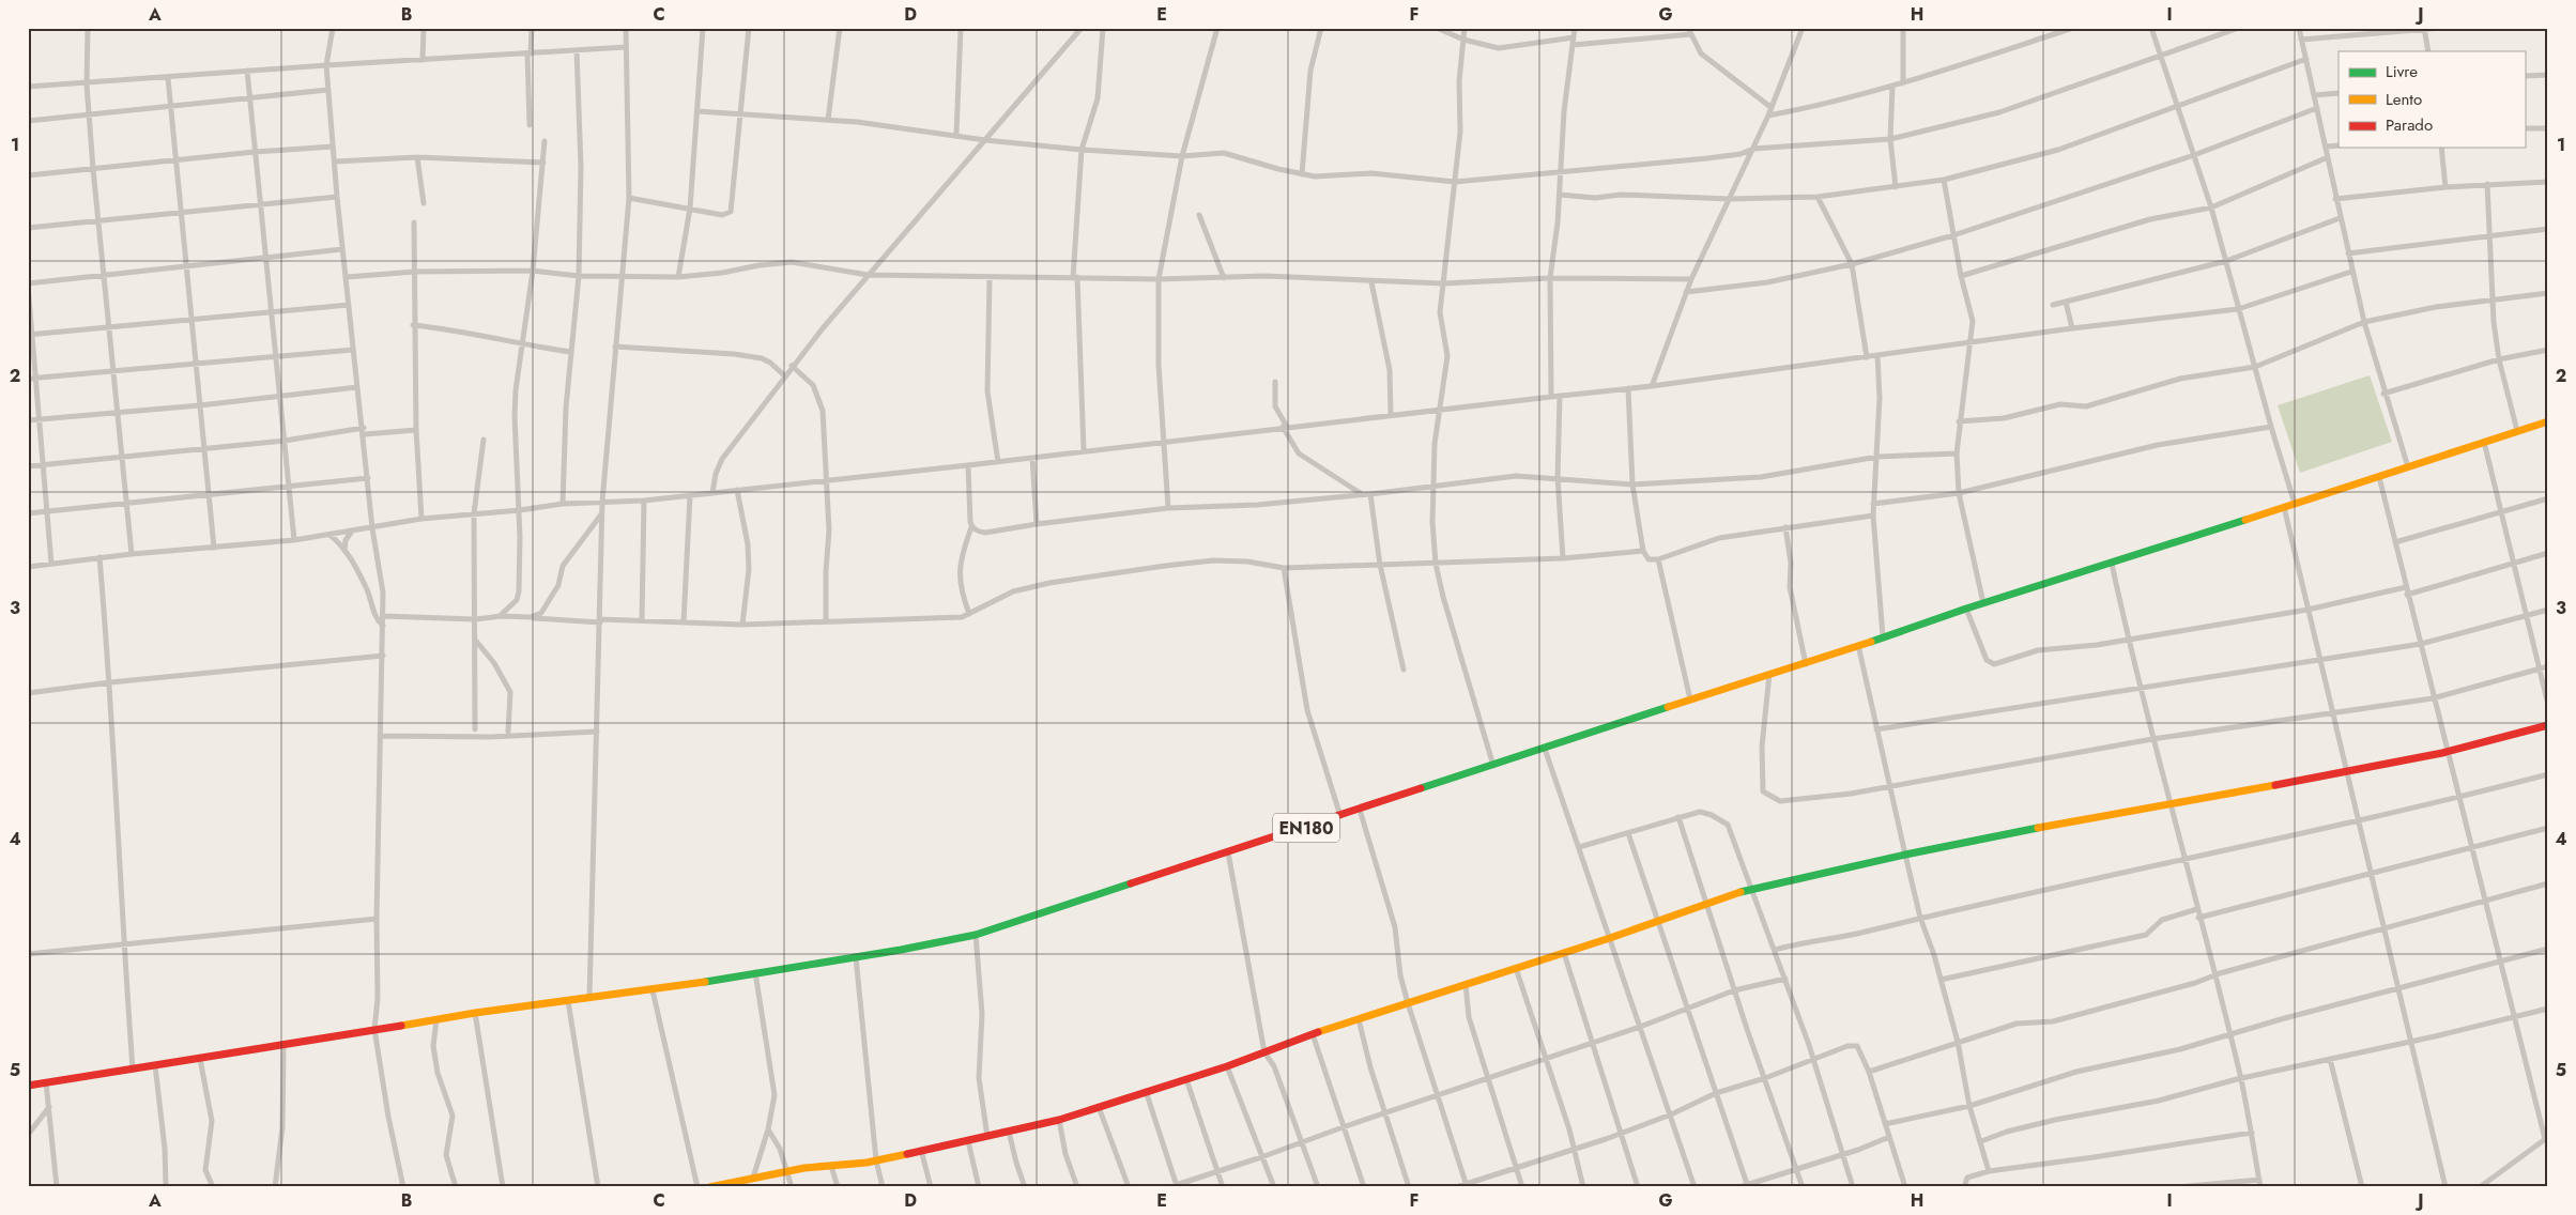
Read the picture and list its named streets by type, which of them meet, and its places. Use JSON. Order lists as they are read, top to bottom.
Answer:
{
  "streets": {
    "main road": ["EN180"]
  },
  "legend": ["Livre", "Lento", "Parado"],
  "grid": {
    "columns": [
      "A",
      "B",
      "C",
      "D",
      "E",
      "F",
      "G",
      "H",
      "I",
      "J"
    ],
    "rows": [
      "1",
      "2",
      "3",
      "4",
      "5"
    ]
  }
}
